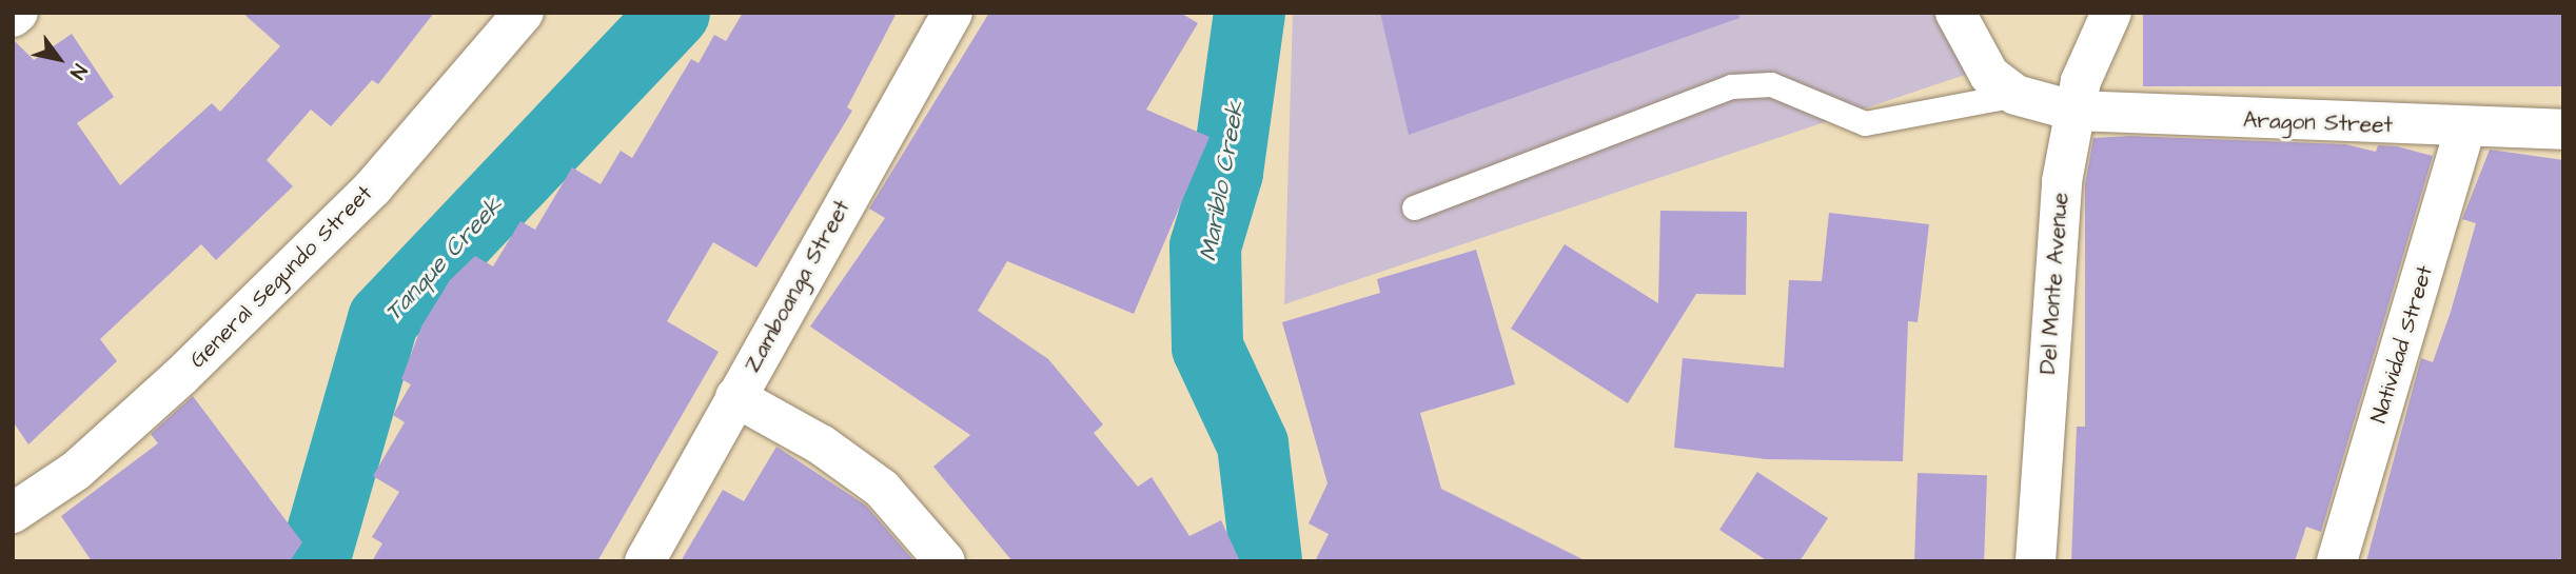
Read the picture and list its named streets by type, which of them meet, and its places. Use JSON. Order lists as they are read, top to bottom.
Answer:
{
  "streets": {
    "street": [
      "Aragon Street",
      "General Segundo Street",
      "Del Monte Avenue",
      "Zamboanga Street",
      "Natividad Street"
    ]
  },
  "crossings": [
    ["Aragon Street", "Del Monte Avenue"],
    ["Aragon Street", "Natividad Street"]
  ],
  "water": ["Mariblo Creek", "Tanque Creek"],
  "north": "bottom right"
}
